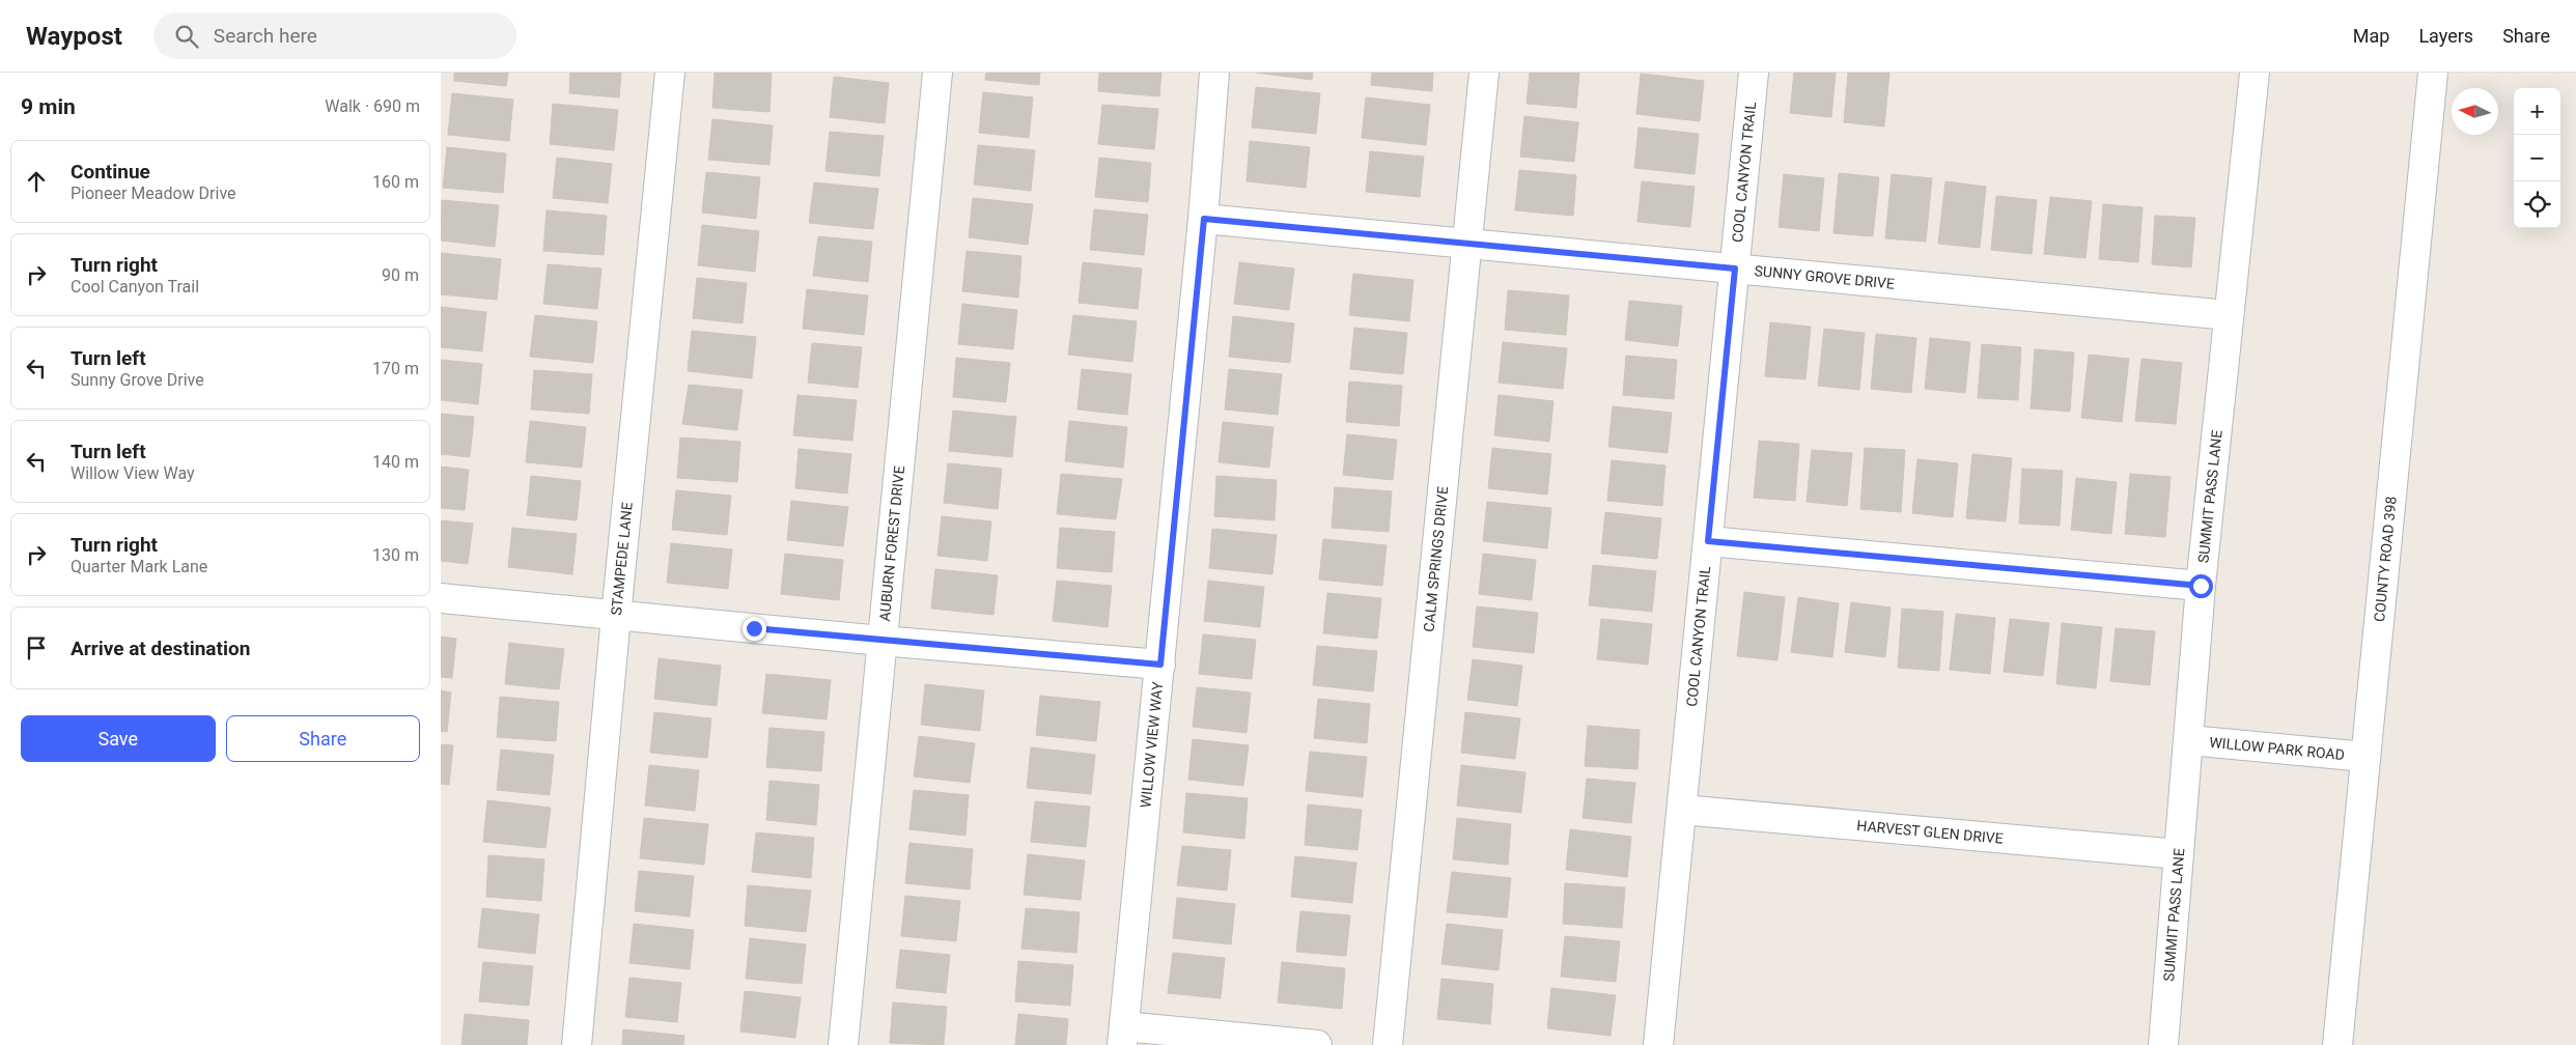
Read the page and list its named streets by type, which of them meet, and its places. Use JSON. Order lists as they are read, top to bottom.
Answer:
{
  "streets": {
    "street": [
      "COOL CANYON TRAIL",
      "SUNNY GROVE DRIVE",
      "SUMMIT PASS LANE",
      "AUBURN FOREST DRIVE",
      "STAMPEDE LANE",
      "CALM SPRINGS DRIVE",
      "COUNTY ROAD 398",
      "WILLOW VIEW WAY",
      "WILLOW PARK ROAD",
      "HARVEST GLEN DRIVE"
    ]
  },
  "crossings": [
    ["COOL CANYON TRAIL", "SUNNY GROVE DRIVE"],
    ["COOL CANYON TRAIL", "HARVEST GLEN DRIVE"],
    ["SUNNY GROVE DRIVE", "SUMMIT PASS LANE"],
    ["SUNNY GROVE DRIVE", "CALM SPRINGS DRIVE"],
    ["SUNNY GROVE DRIVE", "WILLOW VIEW WAY"],
    ["SUMMIT PASS LANE", "WILLOW PARK ROAD"],
    ["SUMMIT PASS LANE", "HARVEST GLEN DRIVE"],
    ["COUNTY ROAD 398", "WILLOW PARK ROAD"]
  ],
  "north": "left",
  "page": {
    "header": "Waypost",
    "search": "Search here",
    "nav": ["Map", "Layers", "Share"],
    "heading": ["9 min", "Walk · 690 m"],
    "map_buttons": ["+", "−"],
    "list": [
      ["Continue", "Pioneer Meadow Drive", "160 m"],
      ["Turn right", "Cool Canyon Trail", "90 m"],
      ["Turn left", "Sunny Grove Drive", "170 m"],
      ["Turn left", "Willow View Way", "140 m"],
      ["Turn right", "Quarter Mark Lane", "130 m"],
      "Arrive at destination"
    ],
    "buttons": ["Save", "Share"]
  }
}
